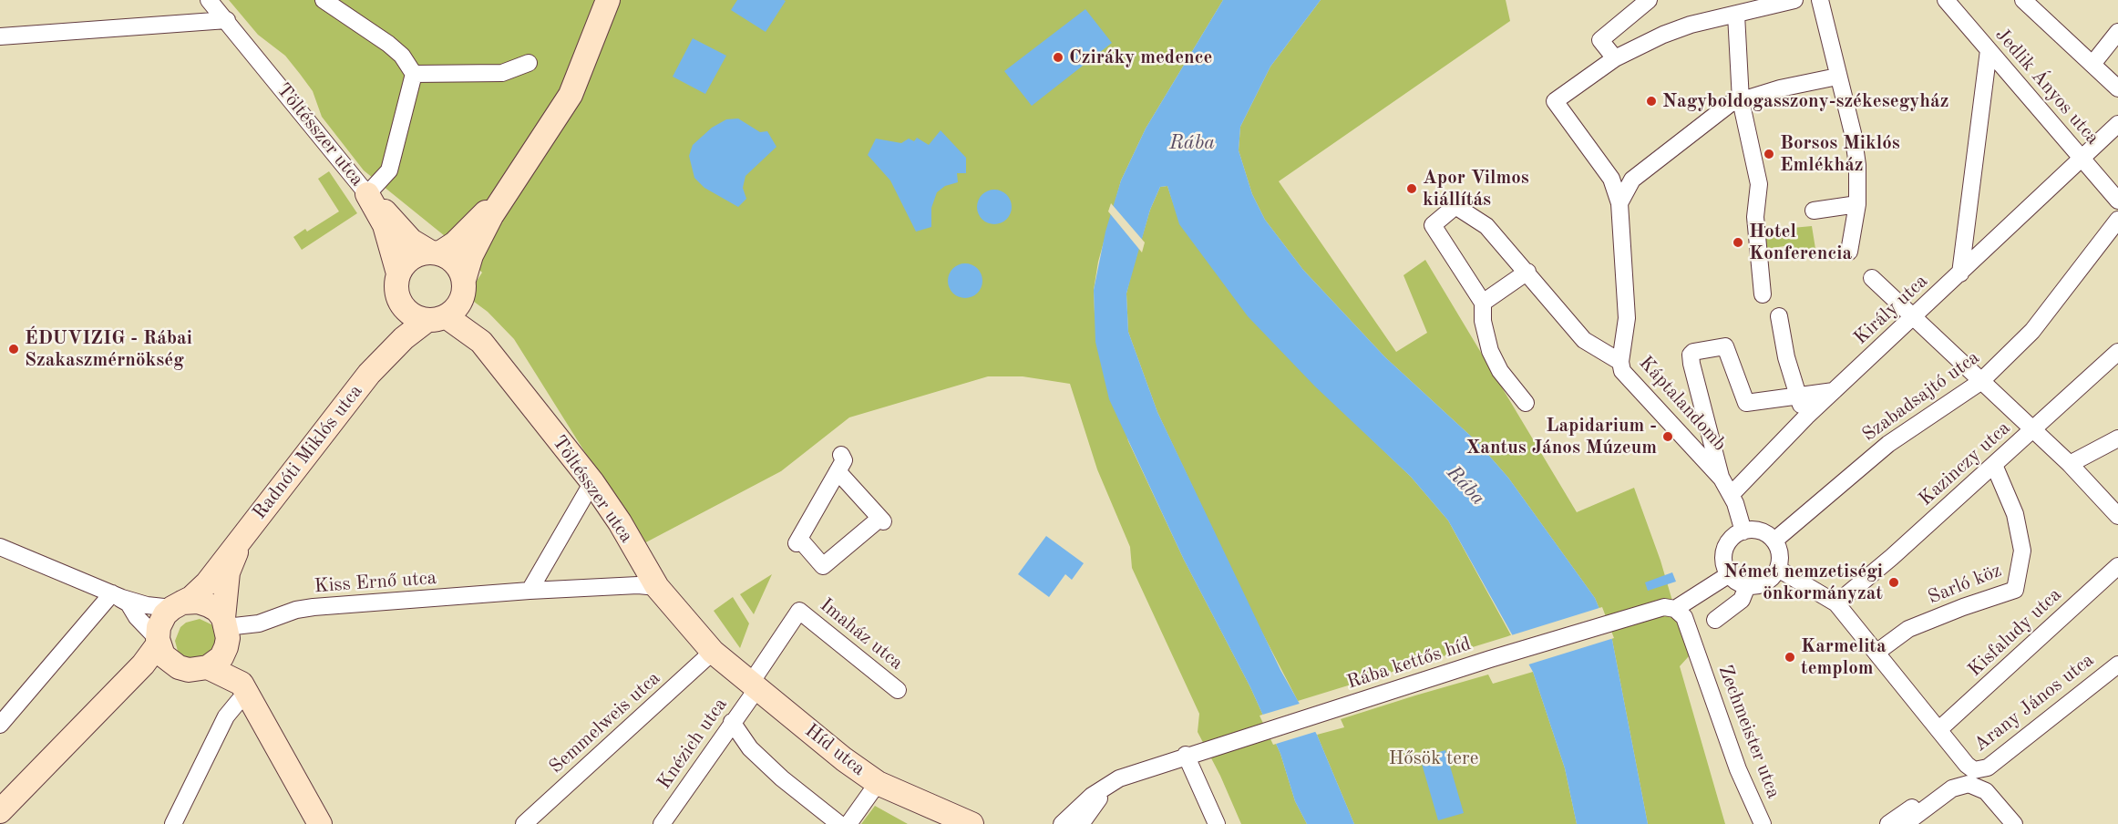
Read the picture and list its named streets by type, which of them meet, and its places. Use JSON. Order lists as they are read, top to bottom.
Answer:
{
  "streets": {
    "street": [
      "Jedlik Ányos utca",
      "Töltésszer utca",
      "Király utca",
      "Szabadsajtó utca",
      "Káptalandomb",
      "Radnóti Miklós utca",
      "Kazinczy utca",
      "Kiss Ernő utca",
      "Sarló köz",
      "Kisfaludy utca",
      "Imaház utca",
      "Rába kettős híd",
      "Arany János utca",
      "Semmelweis utca",
      "Zechmeister utca",
      "Knézich utca",
      "Híd utca"
    ]
  },
  "crossings": [
    ["Jedlik Ányos utca", "Király utca"],
    ["Töltésszer utca", "Radnóti Miklós utca"],
    ["Töltésszer utca", "Kiss Ernő utca"],
    ["Töltésszer utca", "Semmelweis utca"],
    ["Töltésszer utca", "Híd utca"],
    ["Király utca", "Káptalandomb"],
    ["Szabadsajtó utca", "Káptalandomb"],
    ["Radnóti Miklós utca", "Kiss Ernő utca"],
    ["Kazinczy utca", "Sarló köz"],
    ["Imaház utca", "Knézich utca"],
    ["Rába kettős híd", "Zechmeister utca"],
    ["Semmelweis utca", "Híd utca"],
    ["Knézich utca", "Híd utca"]
  ],
  "water": ["Rába"],
  "parks": ["Hősök tere"],
  "places": [
    "Cziráky medence",
    "Nagyboldogasszony-székesegyház",
    "Borsos Miklós Emlékház",
    "Apor Vilmos kiállítás",
    "Hotel Konferencia",
    "ÉDUVIZIG - Rábai Szakaszmérnökség",
    "Lapidarium - Xantus János Múzeum",
    "Német nemzetiségi önkormányzat",
    "Karmelita templom"
  ]
}
